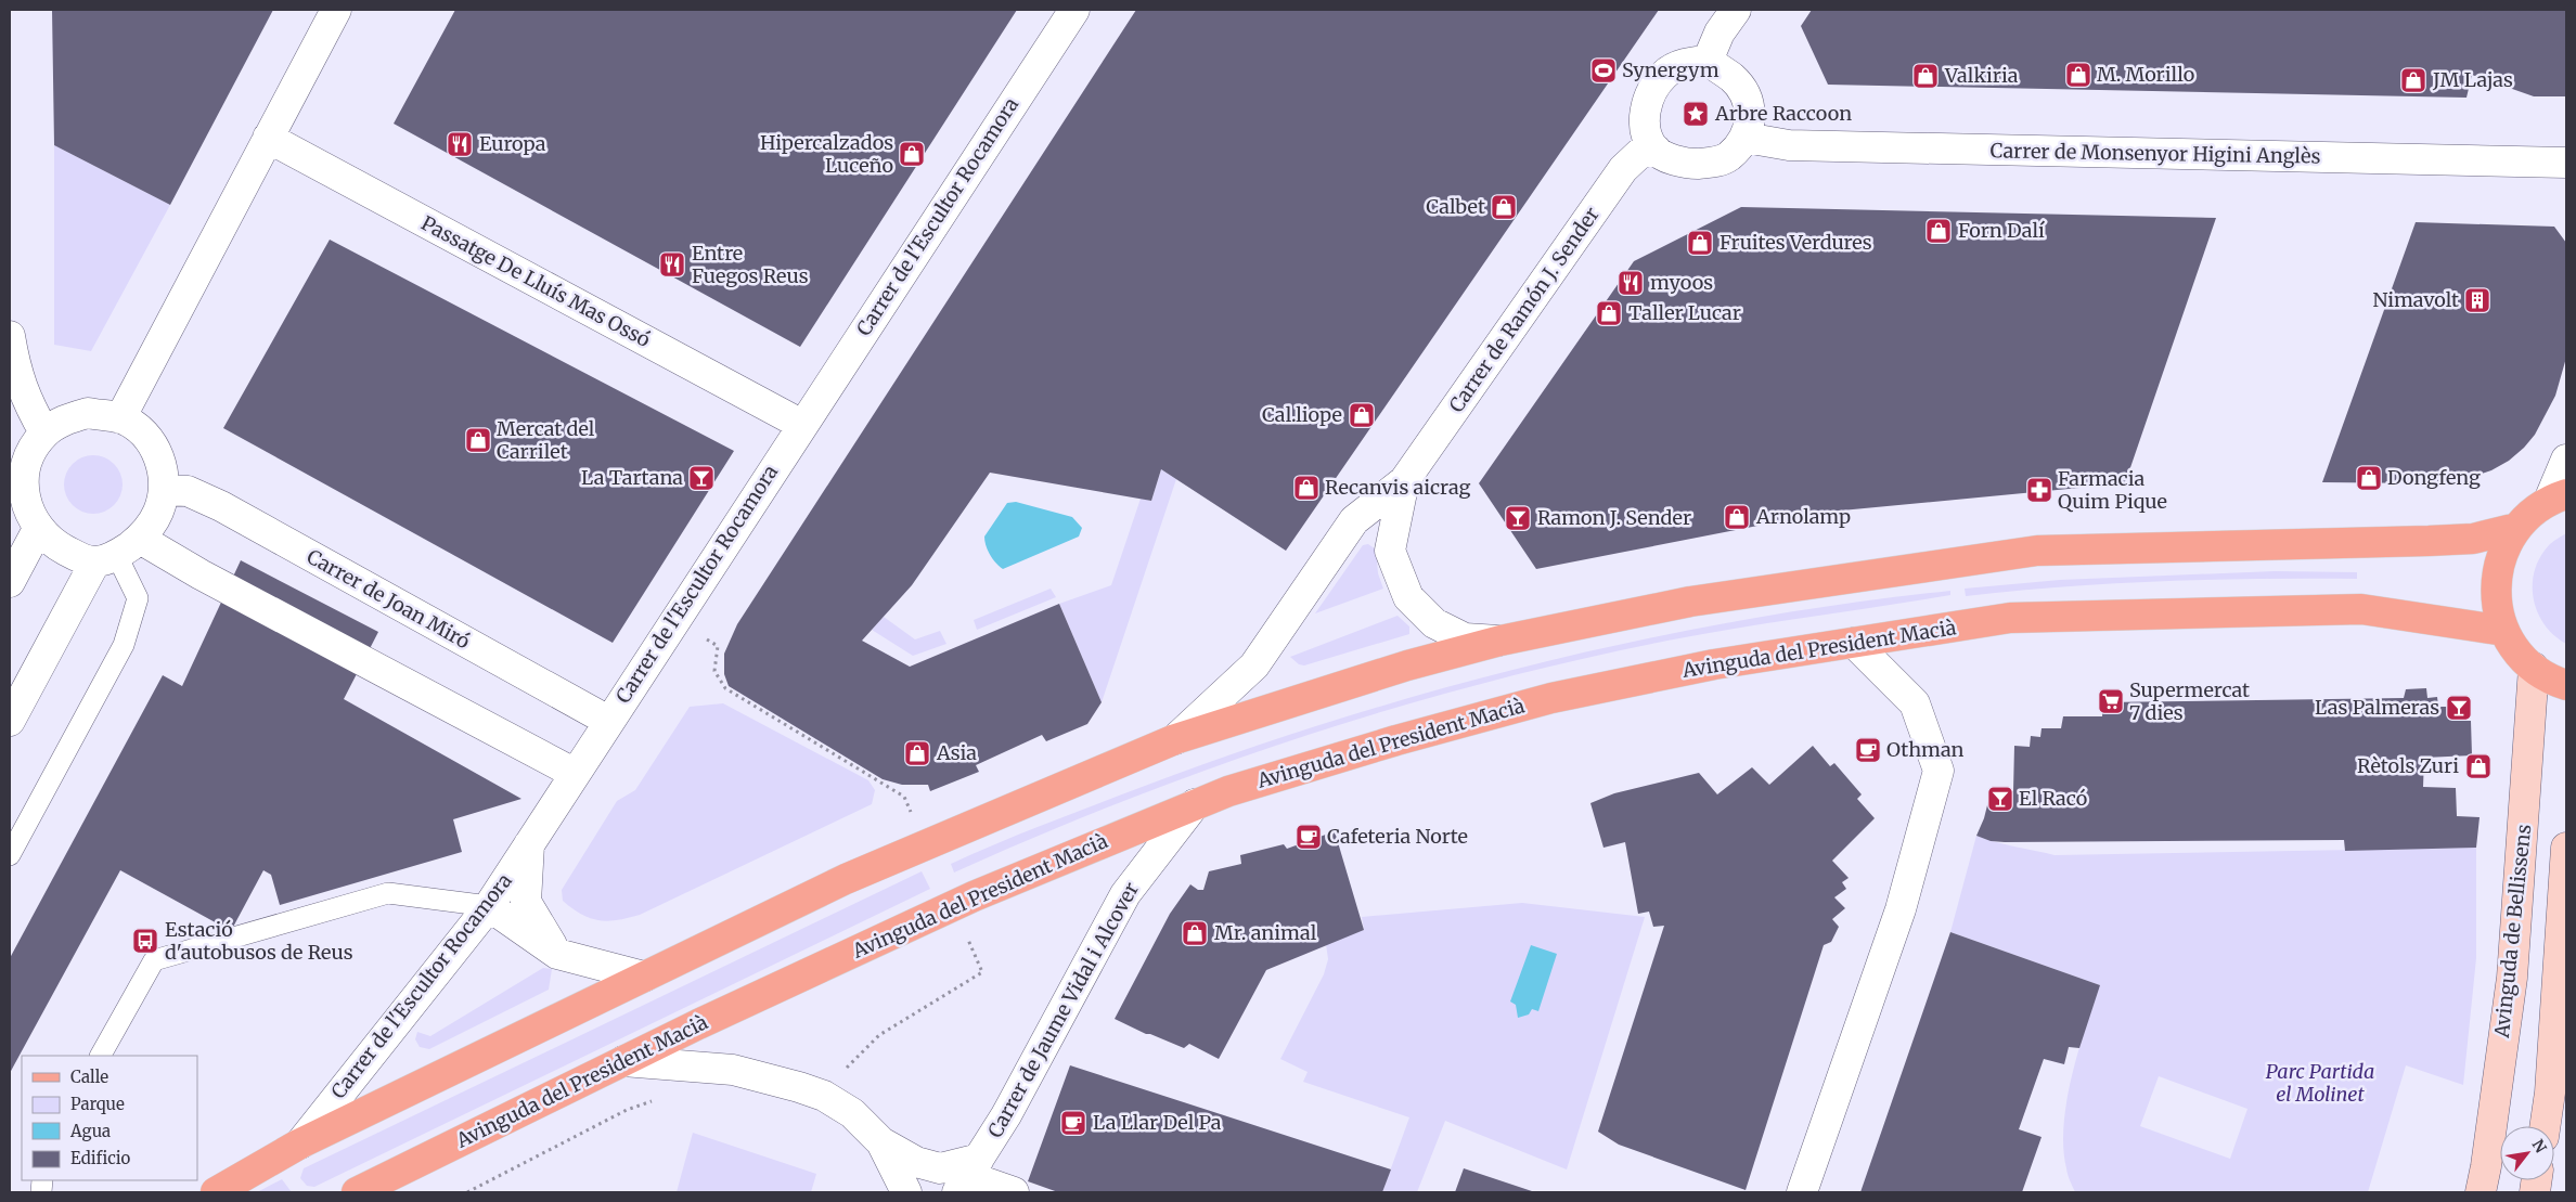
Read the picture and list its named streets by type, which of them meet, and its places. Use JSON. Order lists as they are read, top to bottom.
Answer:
{
  "streets": {
    "main road": ["Avinguda del President Macià", "Avinguda de Bellissens"],
    "street": [
      "Carrer de Monsenyor Higini Anglès",
      "Carrer de l'Escultor Rocamora",
      "Passatge De Lluís Mas Ossó",
      "Carrer de Ramón J. Sender",
      "Carrer de Joan Miró",
      "Carrer de Jaume Vidal i Alcover"
    ]
  },
  "crossings": [
    ["Carrer de Monsenyor Higini Anglès", "Carrer de Ramón J. Sender"],
    ["Carrer de l'Escultor Rocamora", "Passatge De Lluís Mas Ossó"],
    ["Carrer de l'Escultor Rocamora", "Carrer de Joan Miró"],
    ["Avinguda del President Macià", "Carrer de Jaume Vidal i Alcover"]
  ],
  "parks": ["Parc Partida el Molinet"],
  "places": {
    "sports": ["Synergym"],
    "shop": [
      "M. Morillo",
      "Valkiria",
      "JM Lajas",
      "Hipercalzados Luceño",
      "Calbet",
      "Forn Dalí",
      "Fruites Verdures",
      "Taller Lucar",
      "Cal.liope",
      "Mercat del Carrilet",
      "Dongfeng",
      "Recanvis aicrag",
      "Arnolamp",
      "Asia",
      "Rètols Zuri",
      "Mr. animal"
    ],
    "place": ["Arbre Raccoon"],
    "restaurant": ["Europa", "Entre Fuegos Reus", "myoos"],
    "building": ["Nimavolt"],
    "bar": [
      "La Tartana",
      "Ramon J. Sender",
      "Las Palmeras",
      "El Racó"
    ],
    "pharmacy": ["Farmacia Quim Pique"],
    "supermarket": ["Supermercat 7 dies"],
    "cafe": ["Othman", "Cafeteria Norte", "La Llar Del Pa"],
    "bus stop": ["Estació d'autobusos de Reus"]
  },
  "legend": [
    "Calle",
    "Parque",
    "Agua",
    "Edificio"
  ],
  "north": "top right"
}
